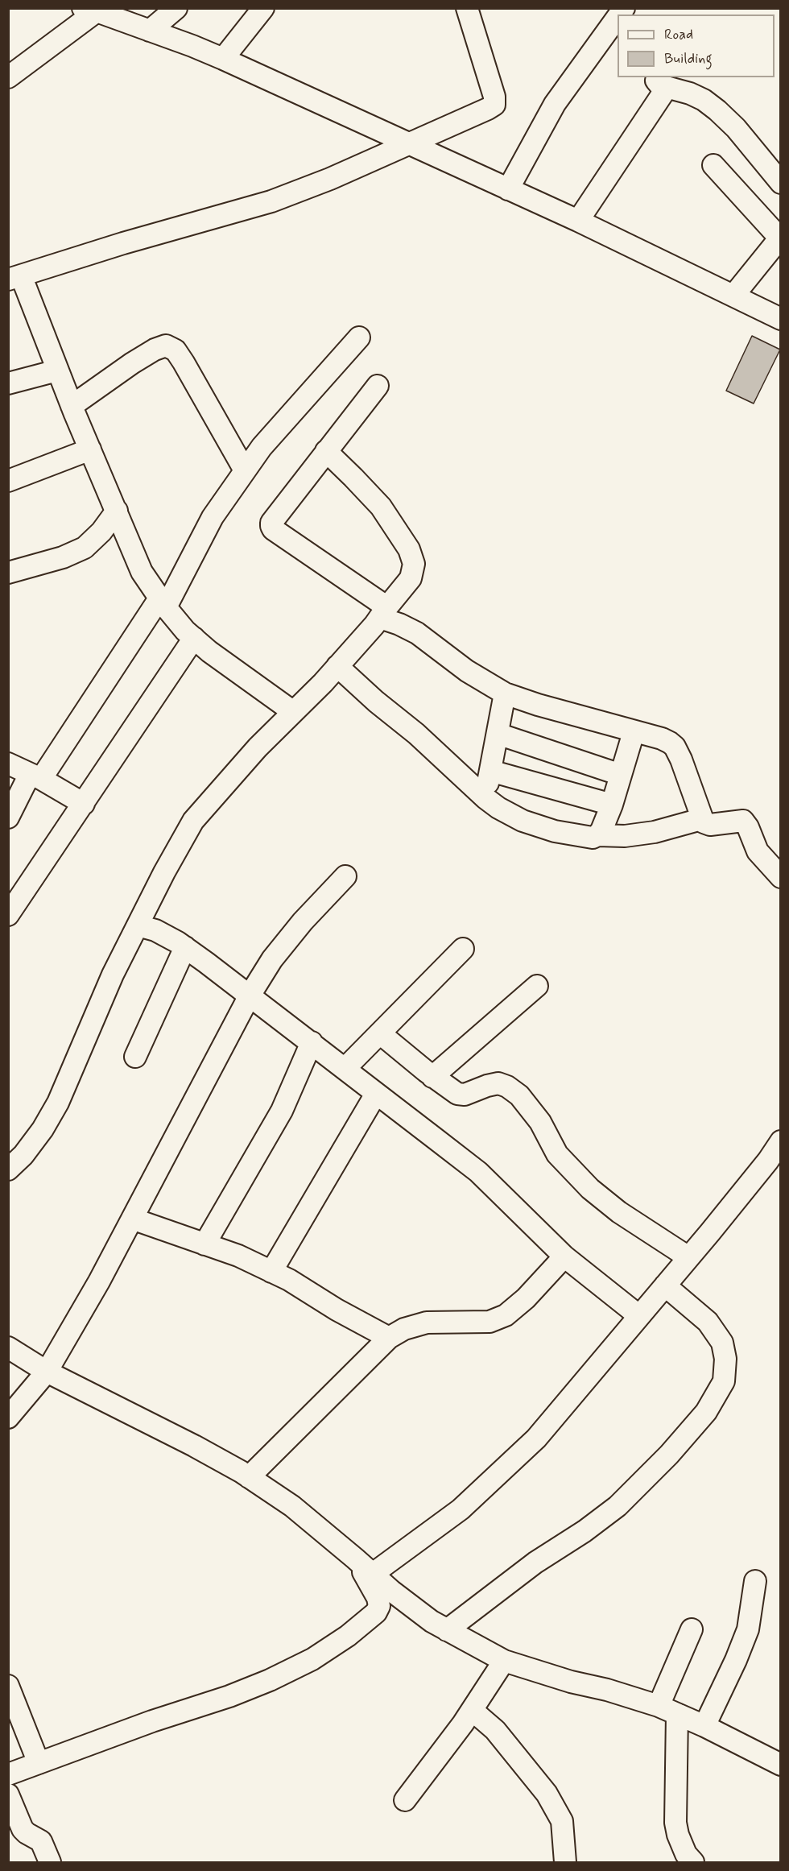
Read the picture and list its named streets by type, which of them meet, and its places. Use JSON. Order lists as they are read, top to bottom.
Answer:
{
  "legend": ["Road", "Building"]
}
